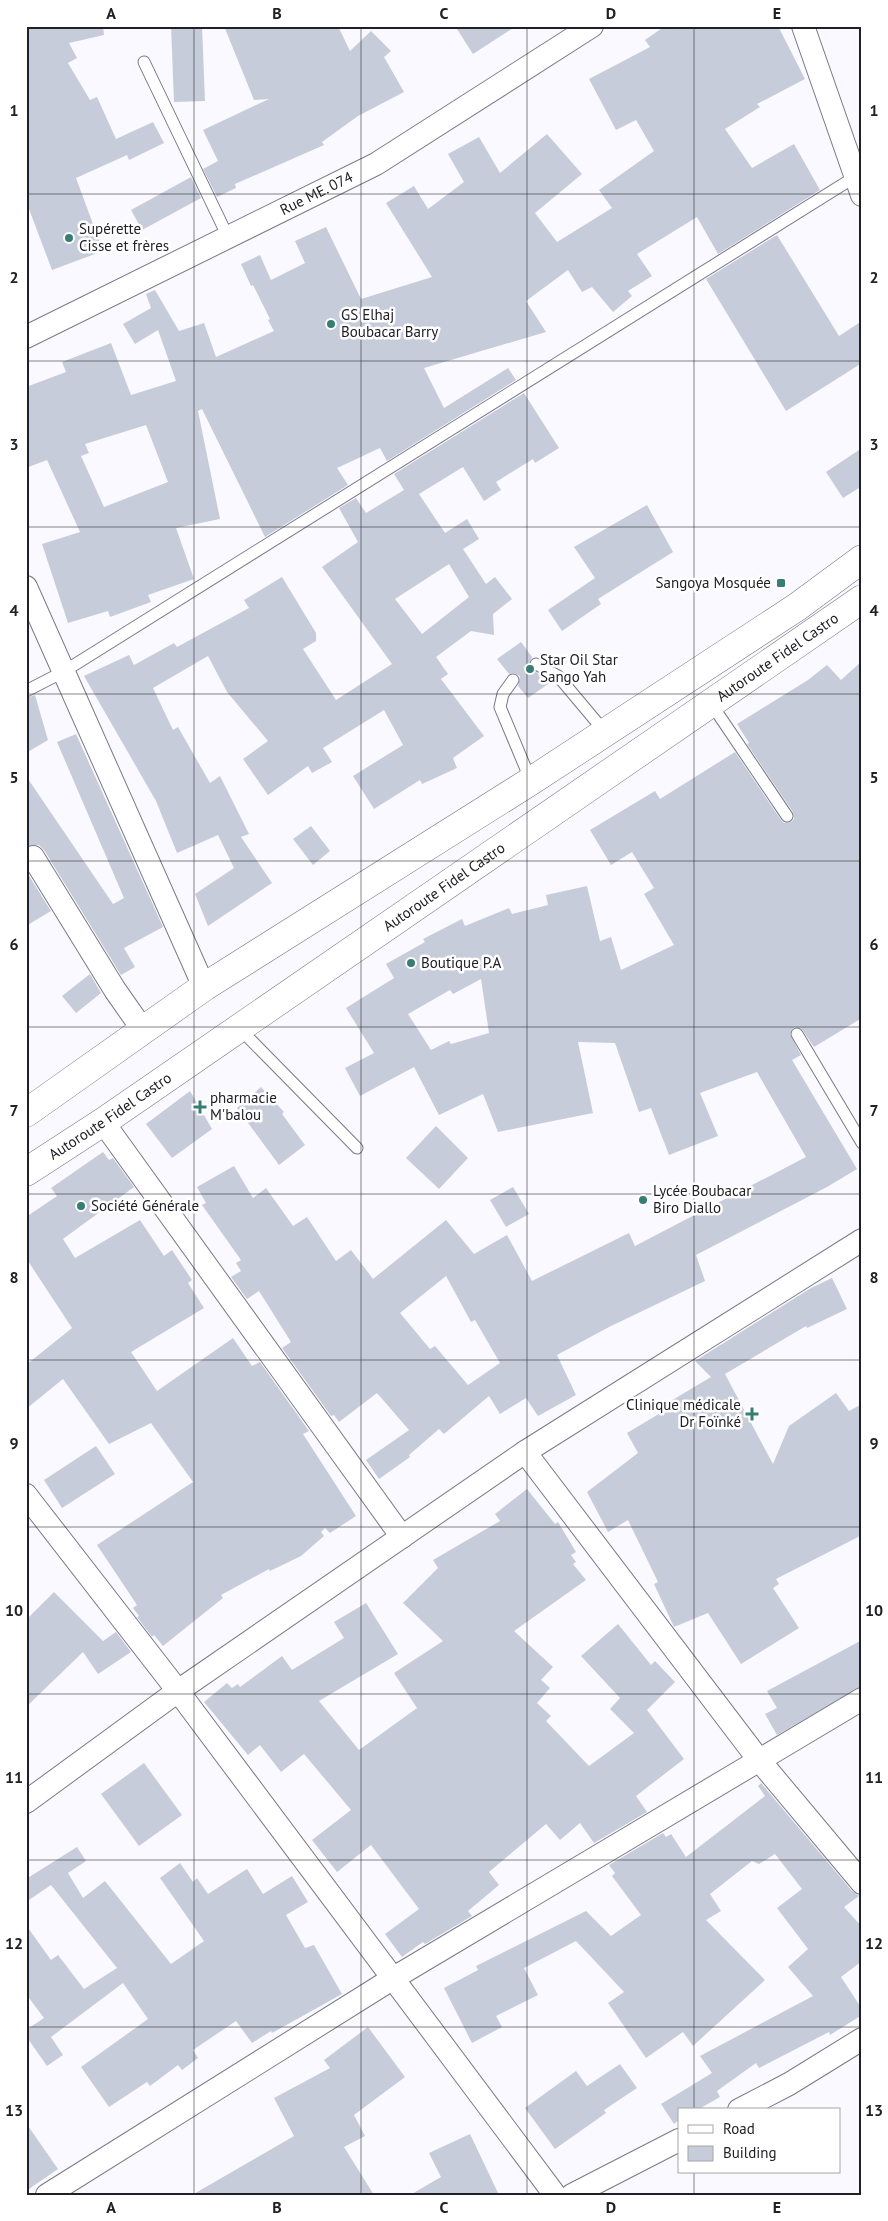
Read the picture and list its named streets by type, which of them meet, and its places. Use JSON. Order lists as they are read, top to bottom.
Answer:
{
  "streets": {
    "highway": ["Autoroute Fidel Castro"],
    "street": ["Rue ME. 074"]
  },
  "places": {
    "other": [
      "Supérette Cisse et frères",
      "GS Elhaj Boubacar Barry",
      "Star Oil Star Sango Yah",
      "Boutique P.A",
      "Lycée Boubacar Biro Diallo",
      "Société Générale"
    ],
    "transit": ["Sangoya Mosquée"],
    "health": ["pharmacie M'balou", "Clinique médicale Dr Foïnké"]
  },
  "legend": ["Road", "Building"],
  "grid": {
    "columns": [
      "A",
      "B",
      "C",
      "D",
      "E"
    ],
    "rows": [
      "1",
      "2",
      "3",
      "4",
      "5",
      "6",
      "7",
      "8",
      "9",
      "10",
      "11",
      "12",
      "13"
    ]
  }
}
